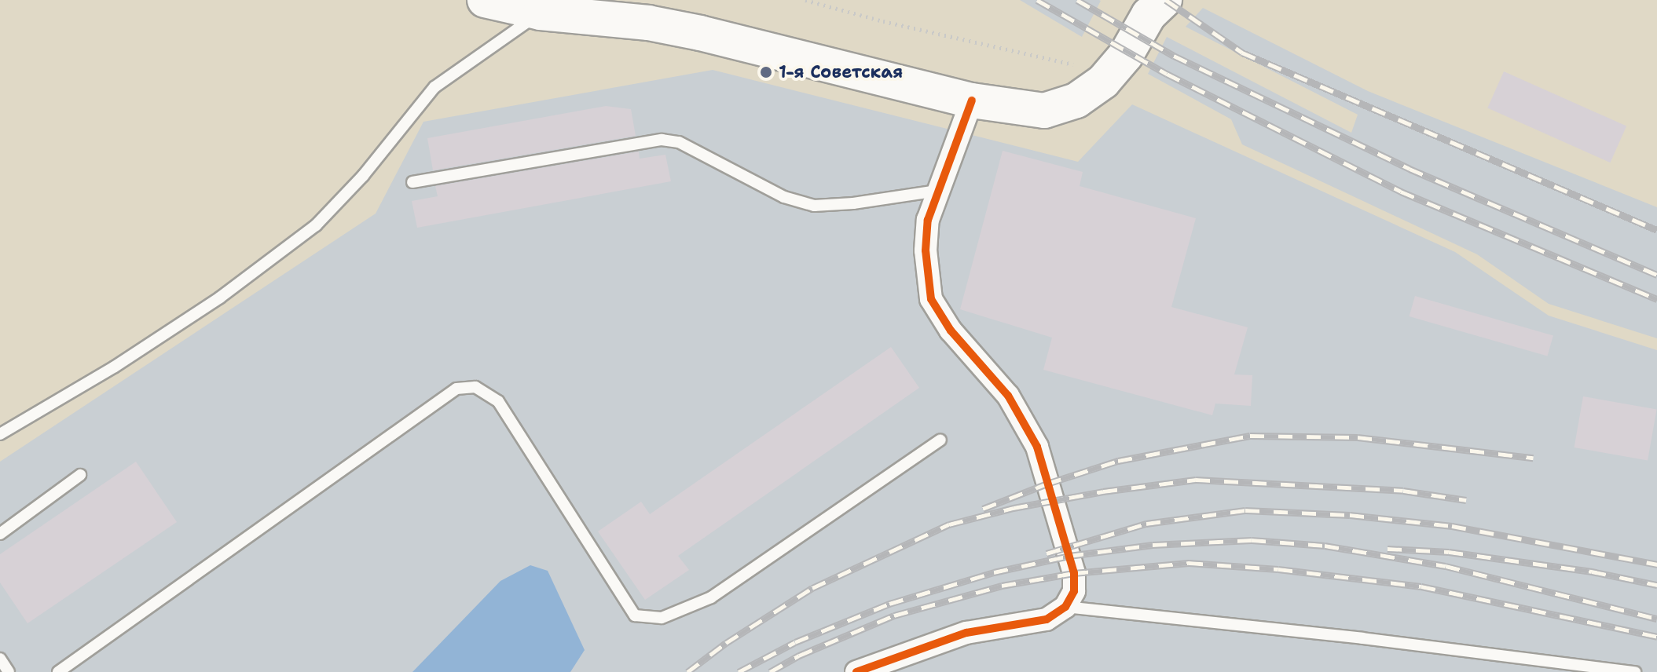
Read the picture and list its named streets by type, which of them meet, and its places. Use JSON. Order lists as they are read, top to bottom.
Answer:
{
  "places": ["1-я Советская"]
}
